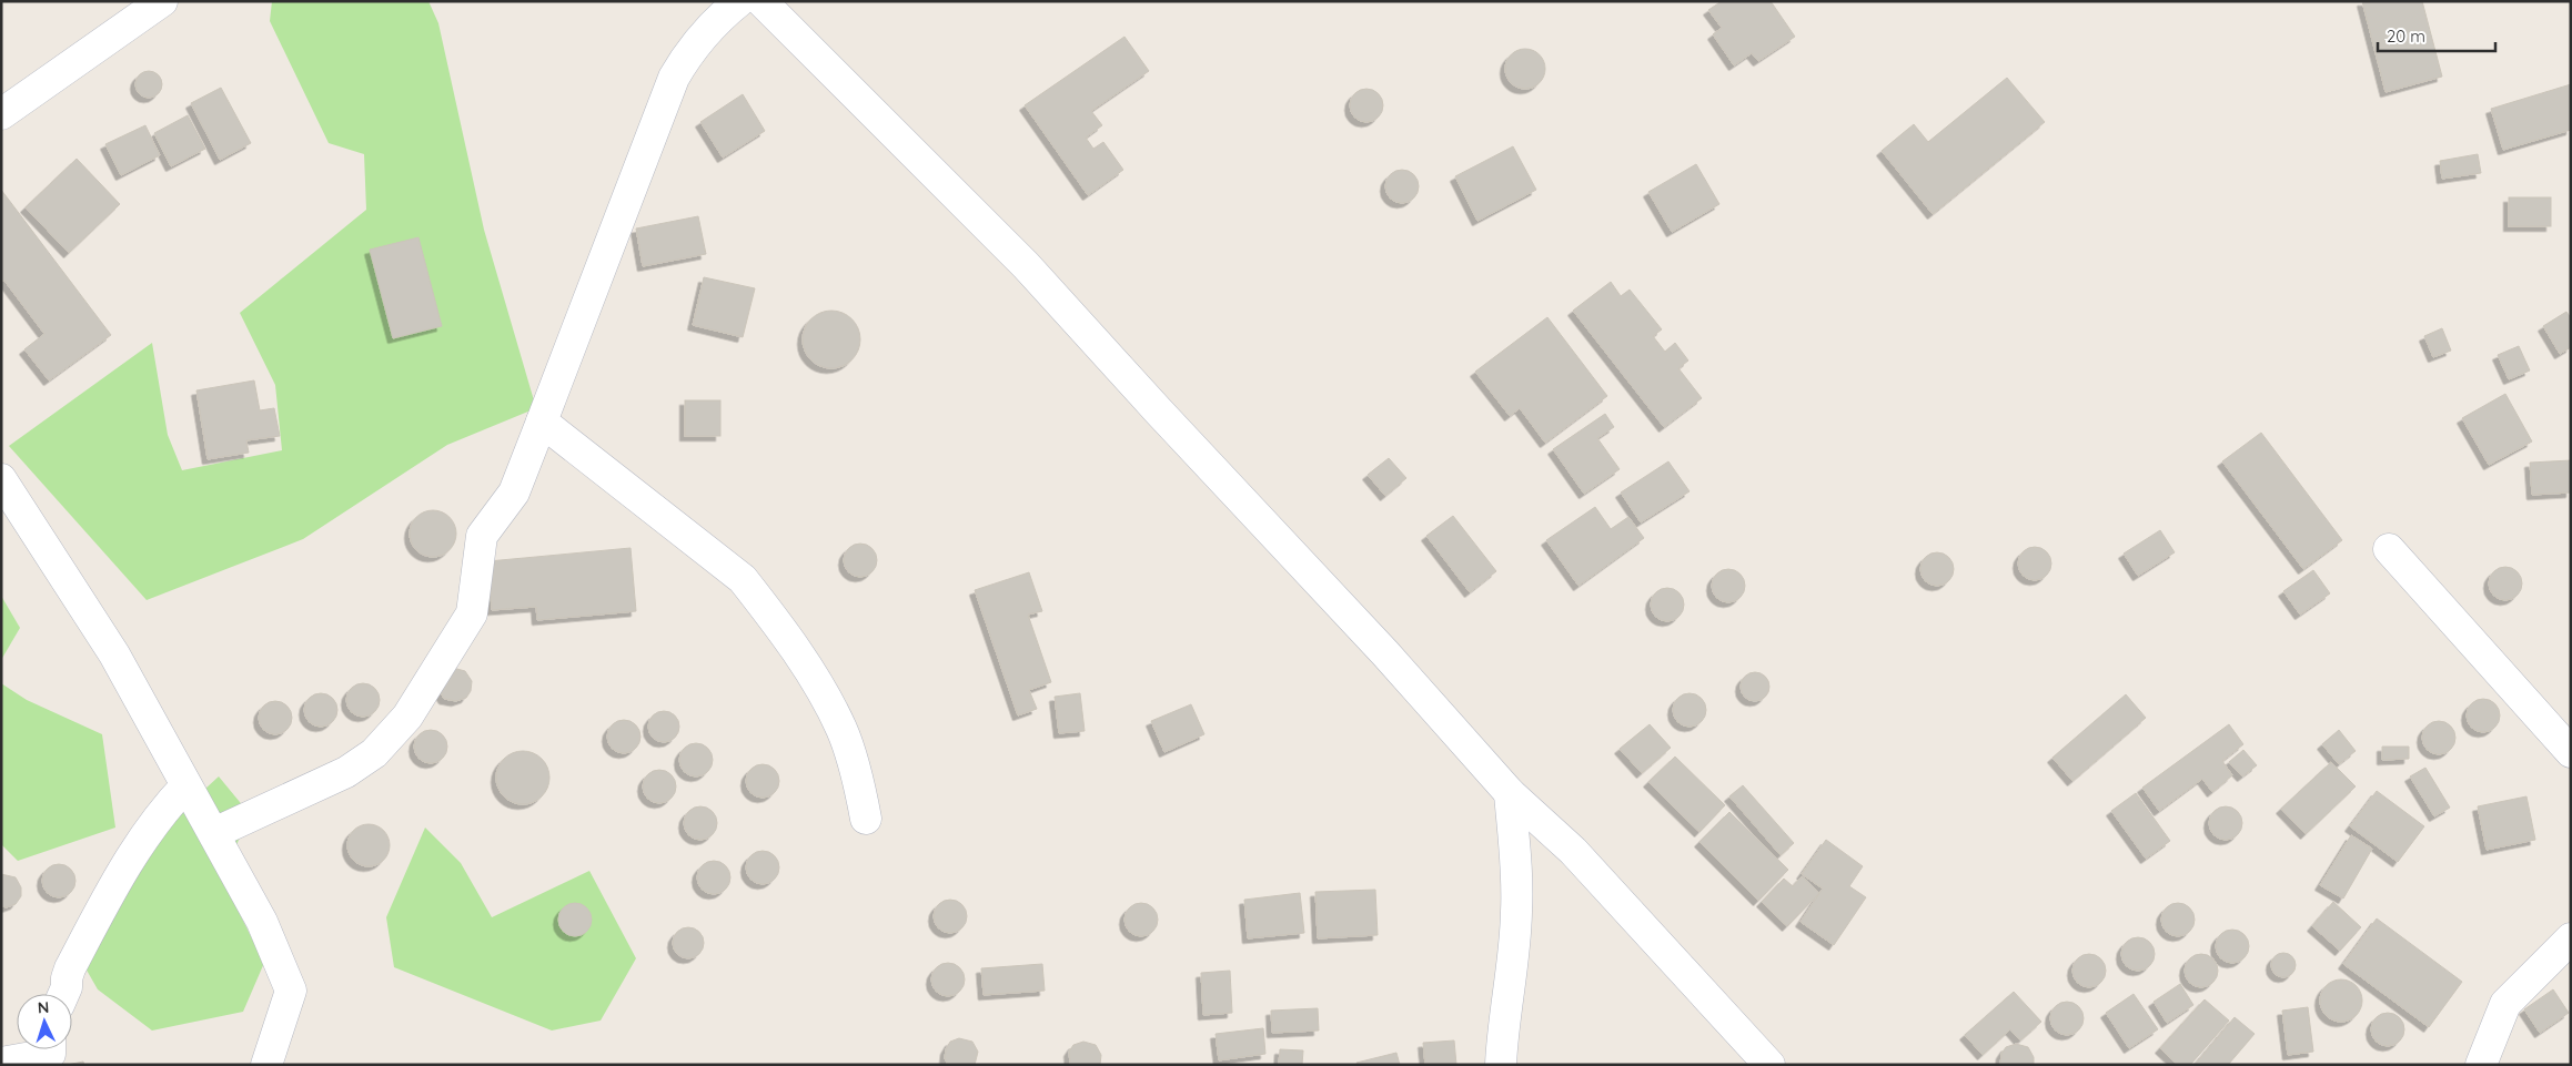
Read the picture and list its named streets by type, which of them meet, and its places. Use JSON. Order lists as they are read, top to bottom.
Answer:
{
  "scale_bar": "20 m",
  "north": "top"
}
